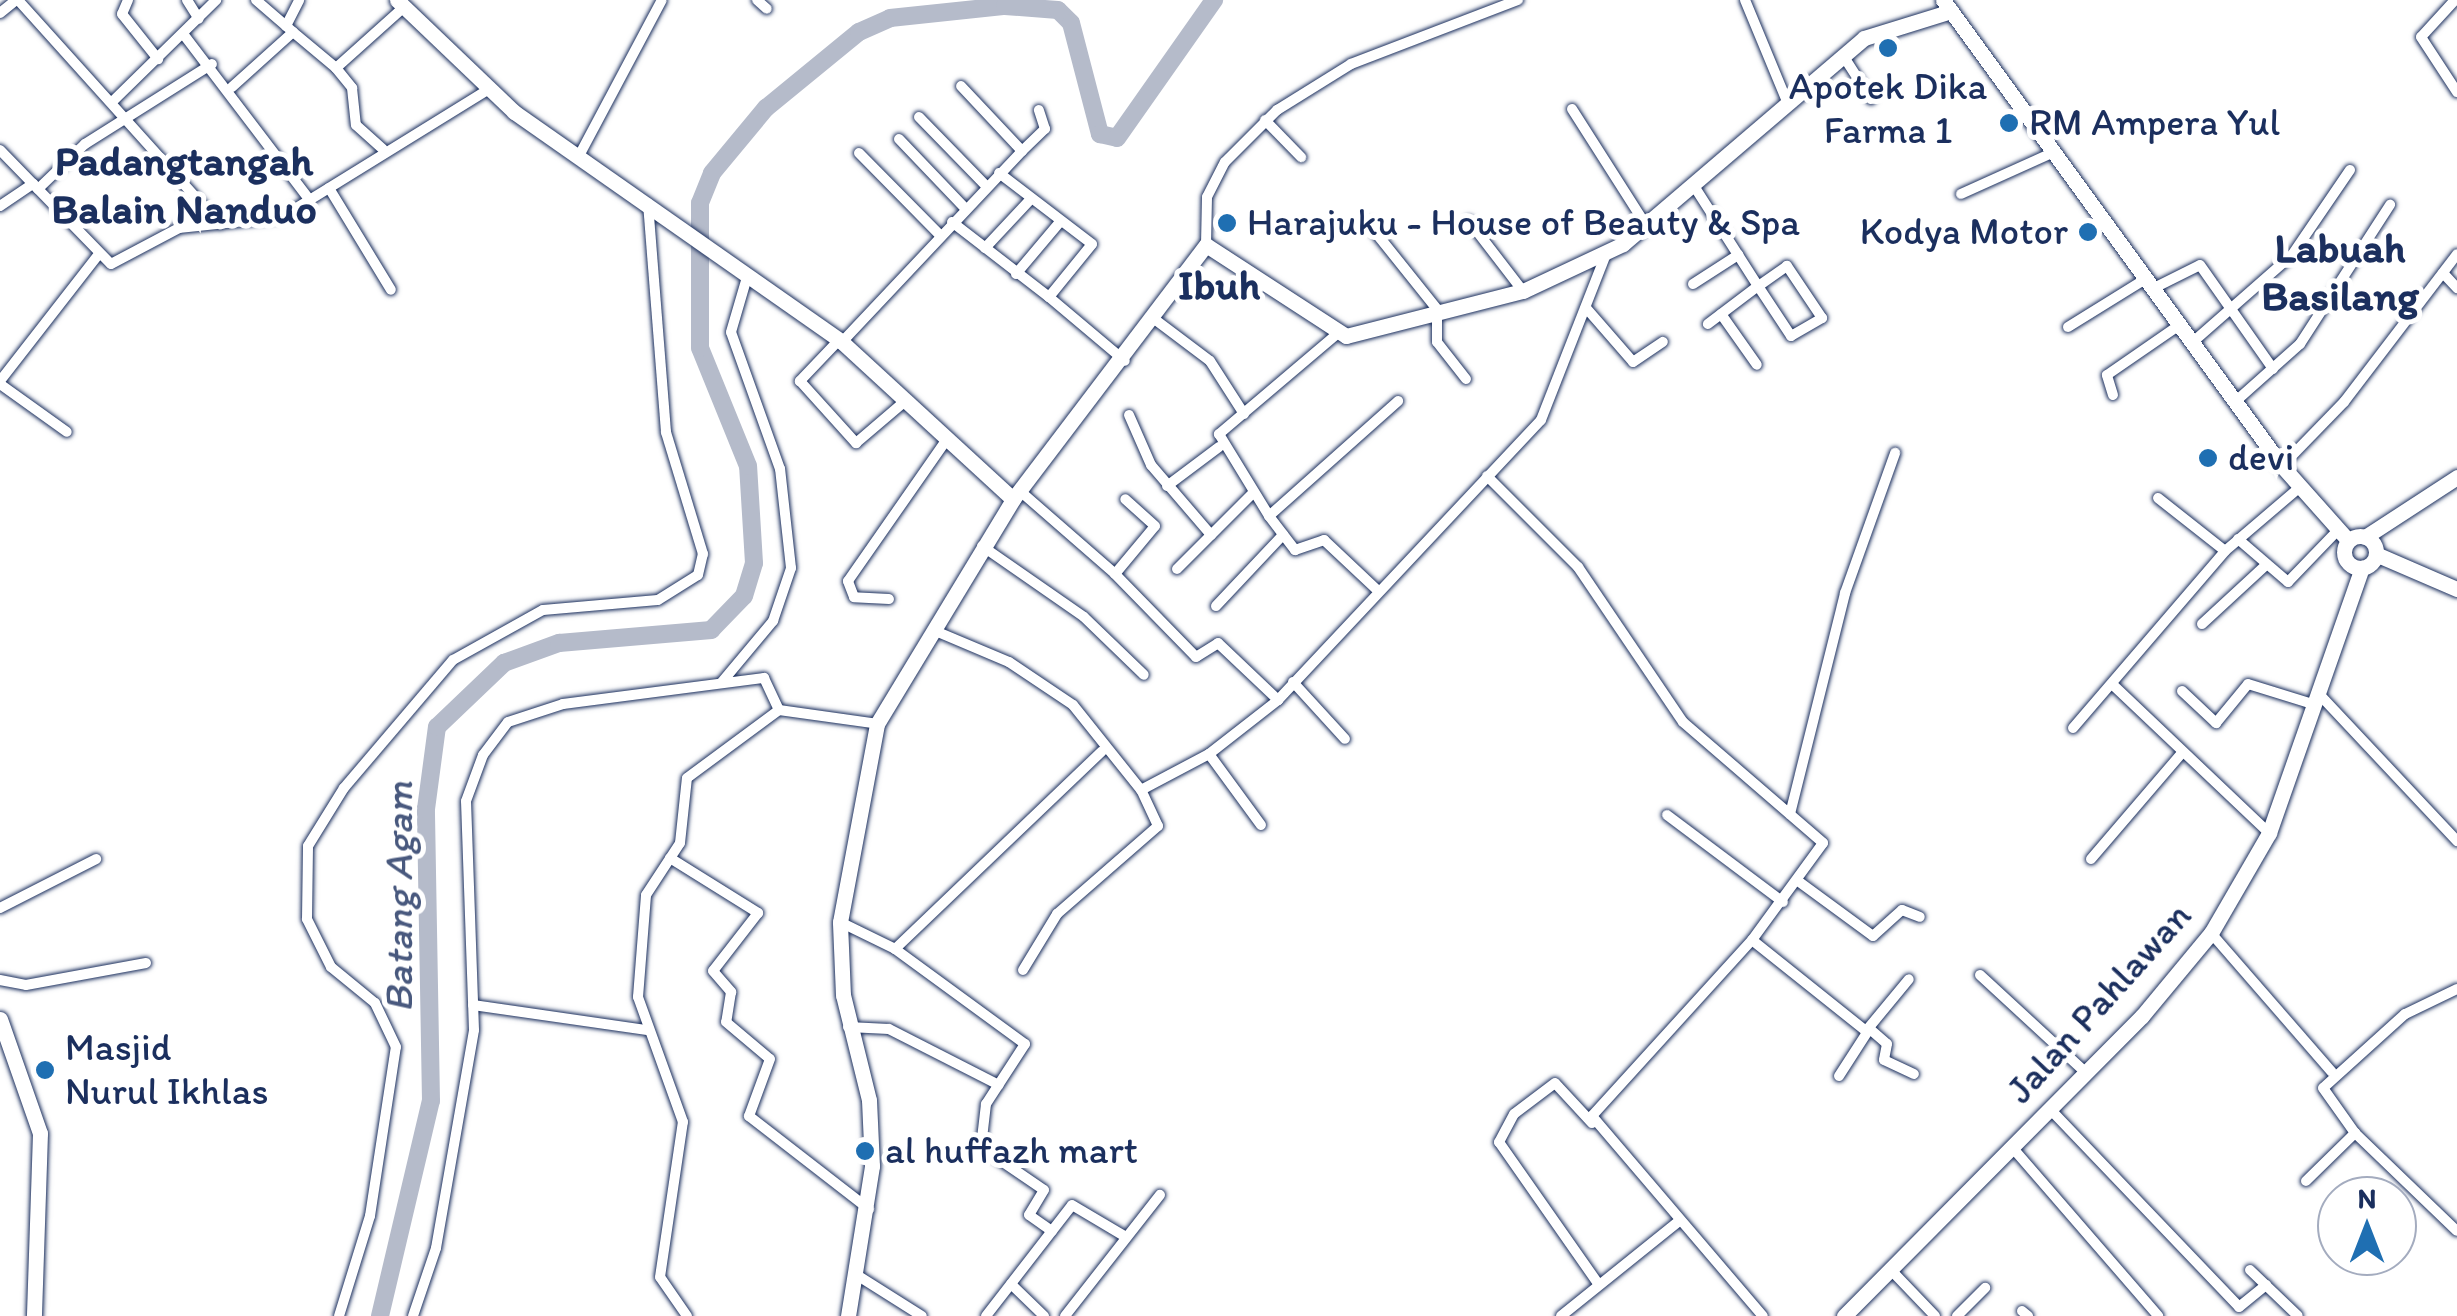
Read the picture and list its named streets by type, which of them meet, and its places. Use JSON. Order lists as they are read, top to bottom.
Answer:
{
  "streets": {
    "street": ["Jalan Pahlawan"]
  },
  "districts": ["Padangtangah Balain Nanduo", "Labuah Basilang", "Ibuh"],
  "water": ["Batang Agam"],
  "places": [
    "Apotek Dika Farma 1",
    "RM Ampera Yul",
    "Harajuku - House of Beauty & Spa",
    "Kodya Motor",
    "devi",
    "Masjid Nurul Ikhlas",
    "al huffazh mart"
  ],
  "north": "top"
}
